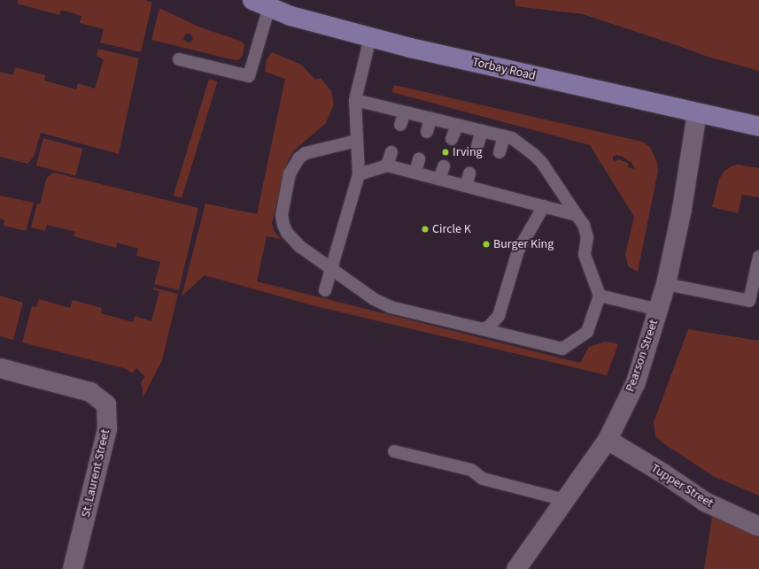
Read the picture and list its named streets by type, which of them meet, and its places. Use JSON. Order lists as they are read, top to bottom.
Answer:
{
  "streets": {
    "main road": ["Torbay Road"],
    "street": ["Pearson Street", "St. Laurent Street", "Tupper Street"]
  },
  "crossings": [
    ["Torbay Road", "Pearson Street"],
    ["Pearson Street", "Tupper Street"]
  ],
  "places": ["Irving", "Circle K", "Burger King"]
}
